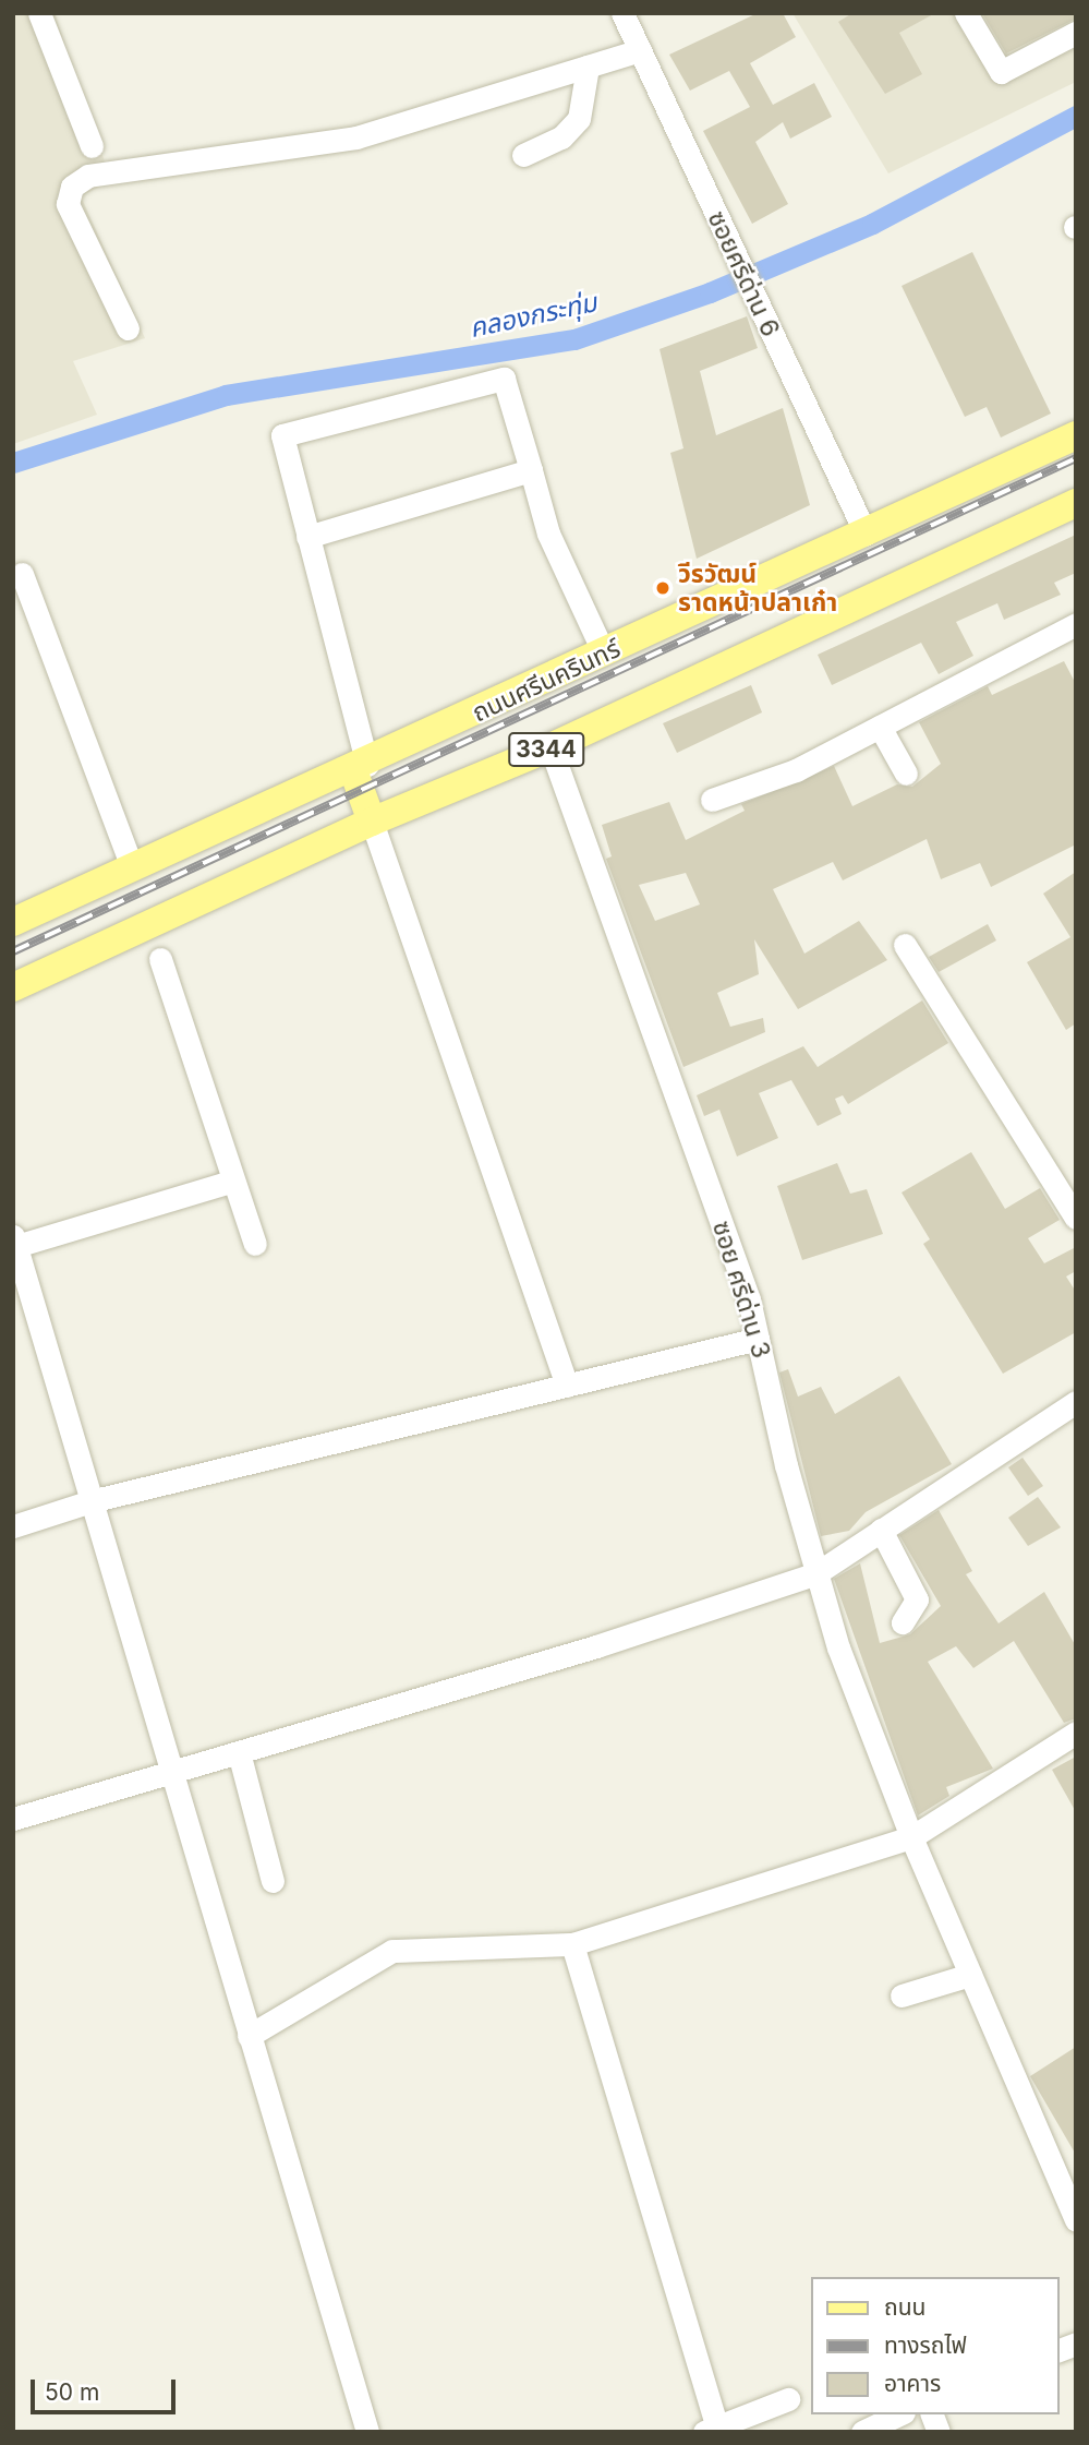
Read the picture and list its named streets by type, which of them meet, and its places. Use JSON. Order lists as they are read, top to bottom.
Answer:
{
  "streets": {
    "main road": ["ถนนศรีนครินทร์", "3344"],
    "street": ["ซอยศรีด่าน 6", "ซอย ศรีด่าน 3"]
  },
  "crossings": [
    ["ซอยศรีด่าน 6", "ถนนศรีนครินทร์"],
    ["3344", "ซอย ศรีด่าน 3"]
  ],
  "water": ["คลองกระทุ่ม"],
  "places": ["วีรวัฒน์ ราดหน้าปลาเก๋า"],
  "legend": ["ถนน", "ทางรถไฟ", "อาคาร"],
  "scale_bar": "50 m"
}
